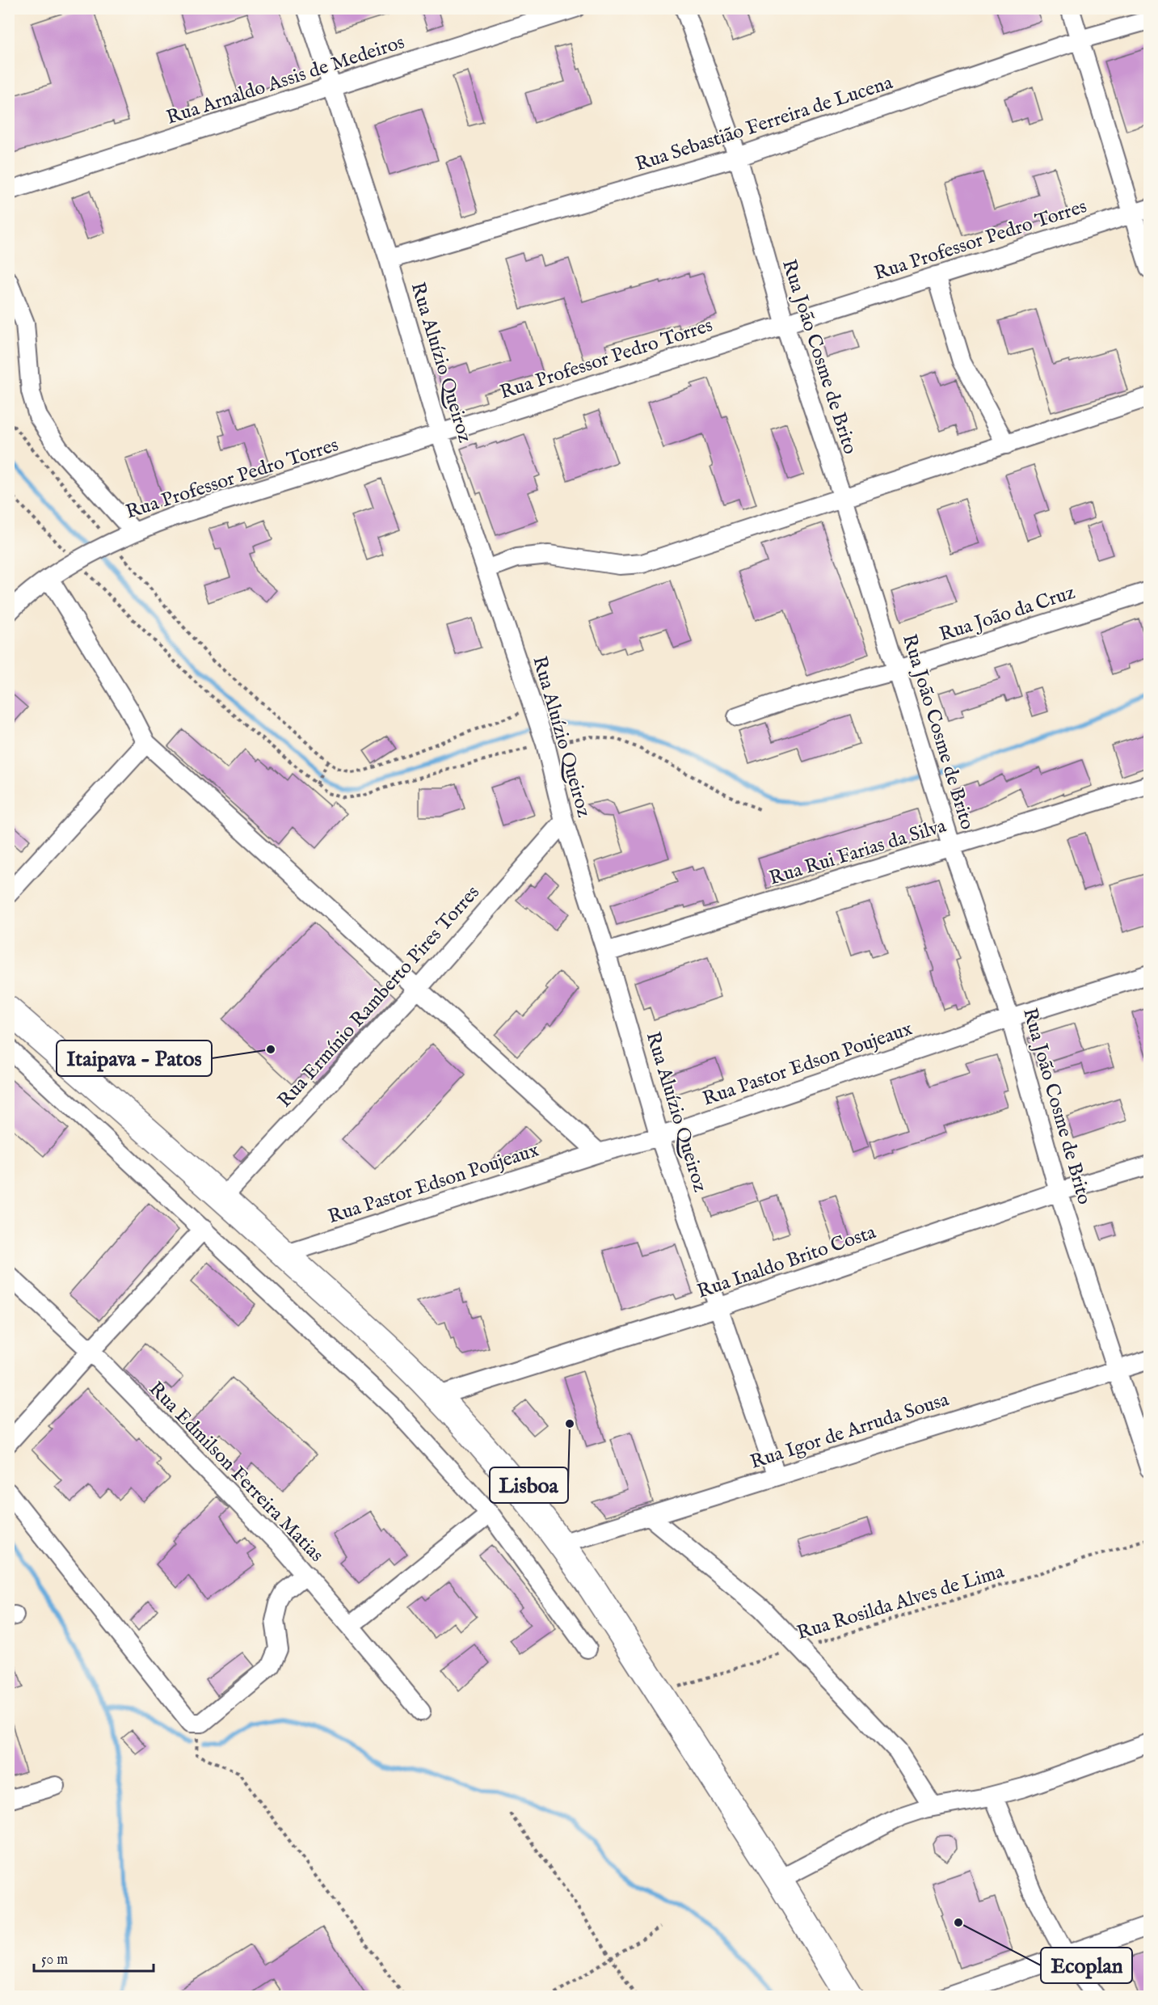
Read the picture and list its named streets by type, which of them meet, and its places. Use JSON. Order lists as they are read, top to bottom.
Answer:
{
  "streets": {
    "street": [
      "Rua Arnaldo Assis de Medeiros",
      "Rua Sebastião Ferreira de Lucena",
      "Rua Professor Pedro Torres",
      "Rua João Cosme de Brito",
      "Rua Aluízio Queiroz",
      "Rua João da Cruz",
      "Rua Rui Farias da Silva",
      "Rua Ermínio Ramberto Pires Torres",
      "Rua Pastor Edson Poujeaux",
      "Rua Inaldo Brito Costa",
      "Rua Igor de Arruda Sousa",
      "Rua Edmilson Ferreira Matias"
    ],
    "path": ["Rua Rosilda Alves de Lima"]
  },
  "crossings": [
    ["Rua Arnaldo Assis de Medeiros", "Rua Aluízio Queiroz"],
    ["Rua Sebastião Ferreira de Lucena", "Rua João Cosme de Brito"],
    ["Rua Sebastião Ferreira de Lucena", "Rua Aluízio Queiroz"],
    ["Rua Professor Pedro Torres", "Rua João Cosme de Brito"],
    ["Rua Professor Pedro Torres", "Rua Aluízio Queiroz"],
    ["Rua João Cosme de Brito", "Rua João da Cruz"],
    ["Rua João Cosme de Brito", "Rua Rui Farias da Silva"],
    ["Rua João Cosme de Brito", "Rua Pastor Edson Poujeaux"],
    ["Rua João Cosme de Brito", "Rua Inaldo Brito Costa"],
    ["Rua João Cosme de Brito", "Rua Igor de Arruda Sousa"],
    ["Rua Aluízio Queiroz", "Rua Rui Farias da Silva"],
    ["Rua Aluízio Queiroz", "Rua Ermínio Ramberto Pires Torres"],
    ["Rua Aluízio Queiroz", "Rua Pastor Edson Poujeaux"],
    ["Rua Aluízio Queiroz", "Rua Inaldo Brito Costa"],
    ["Rua Aluízio Queiroz", "Rua Igor de Arruda Sousa"]
  ],
  "places": ["Itaipava - Patos", "Lisboa", "Ecoplan"],
  "scale_bar": "50 m"
}
